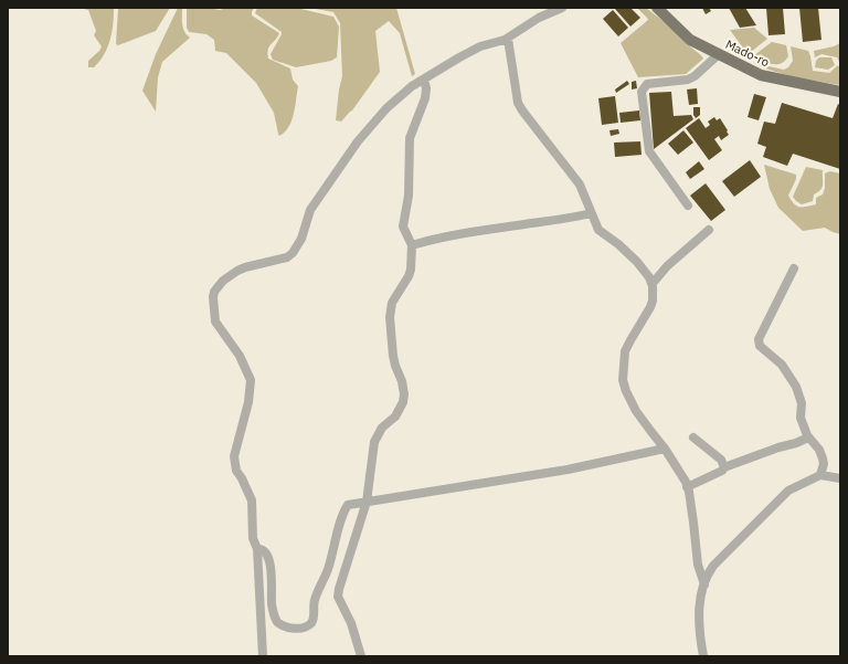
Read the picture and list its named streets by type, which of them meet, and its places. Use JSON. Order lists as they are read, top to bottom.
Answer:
{
  "streets": {
    "main road": ["Mado-ro"]
  }
}
